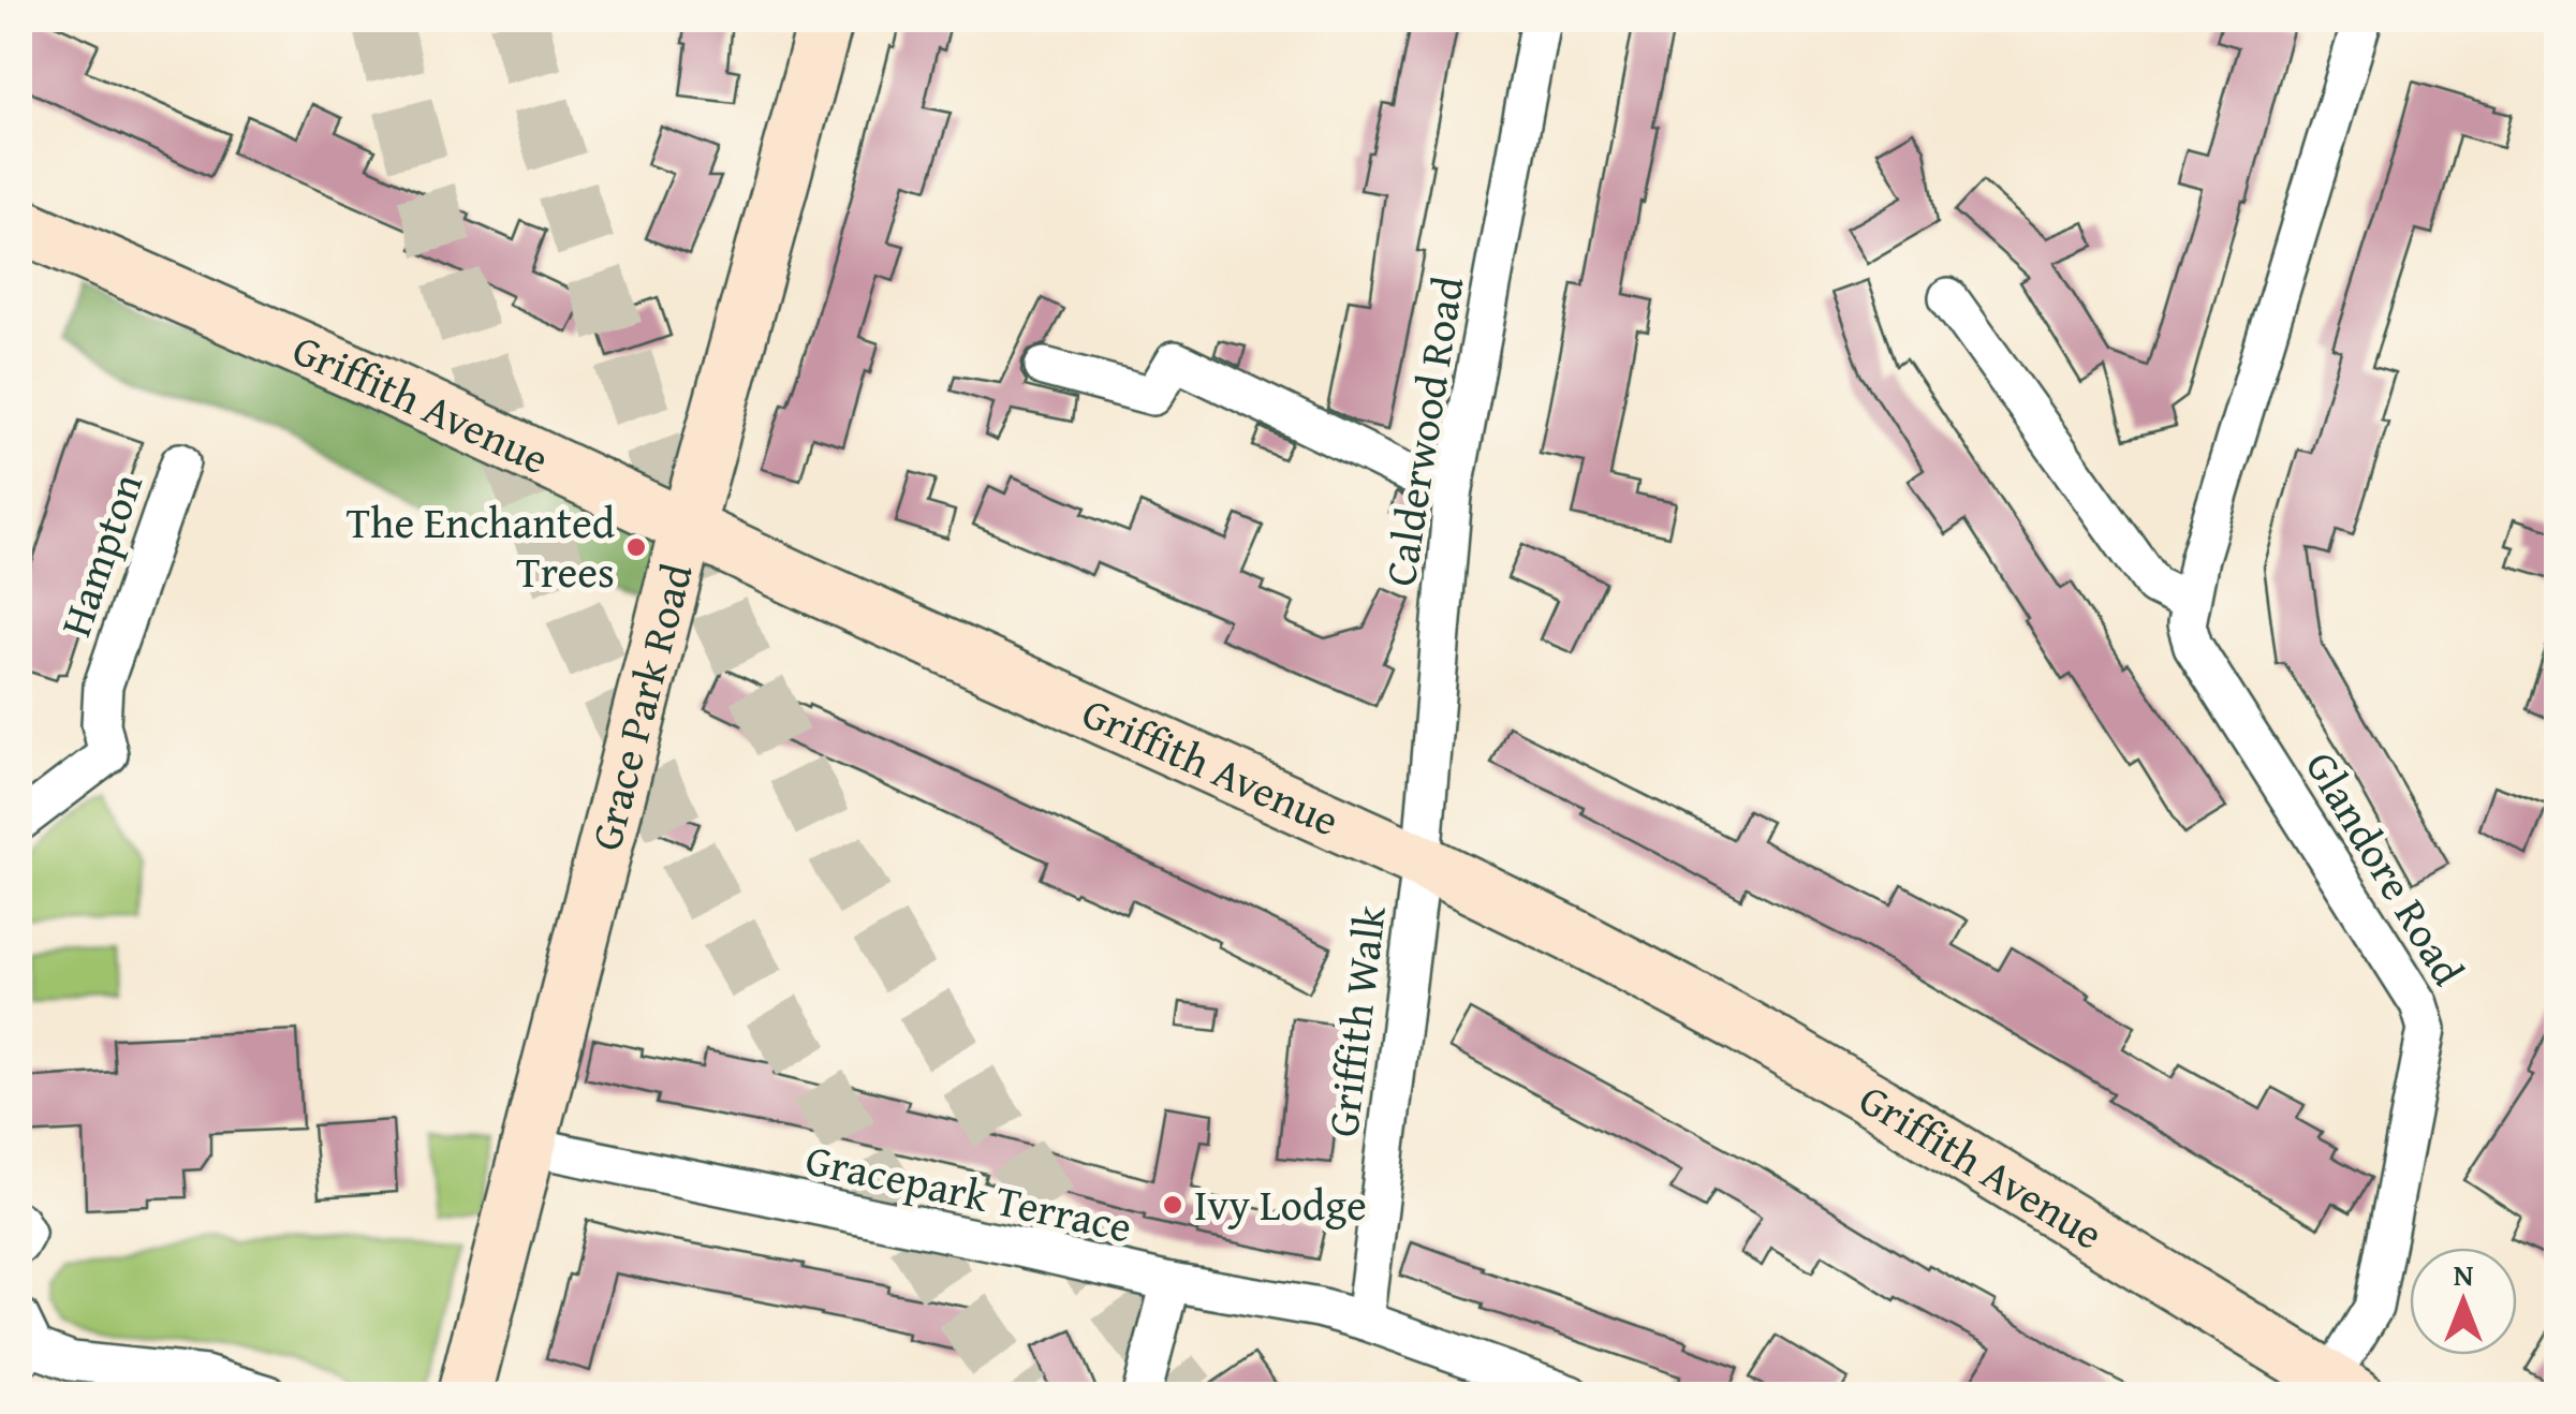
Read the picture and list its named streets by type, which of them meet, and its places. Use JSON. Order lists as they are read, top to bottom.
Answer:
{
  "streets": {
    "main road": ["Griffith Avenue", "Grace Park Road"],
    "street": [
      "Calderwood Road",
      "Hampton",
      "Glandore Road",
      "Griffith Walk",
      "Gracepark Terrace"
    ]
  },
  "crossings": [
    ["Griffith Avenue", "Calderwood Road"],
    ["Griffith Avenue", "Grace Park Road"],
    ["Griffith Avenue", "Glandore Road"],
    ["Griffith Avenue", "Griffith Walk"],
    ["Calderwood Road", "Griffith Walk"],
    ["Grace Park Road", "Gracepark Terrace"],
    ["Griffith Walk", "Gracepark Terrace"]
  ],
  "places": ["The Enchanted Trees", "Ivy Lodge"],
  "north": "top"
}
